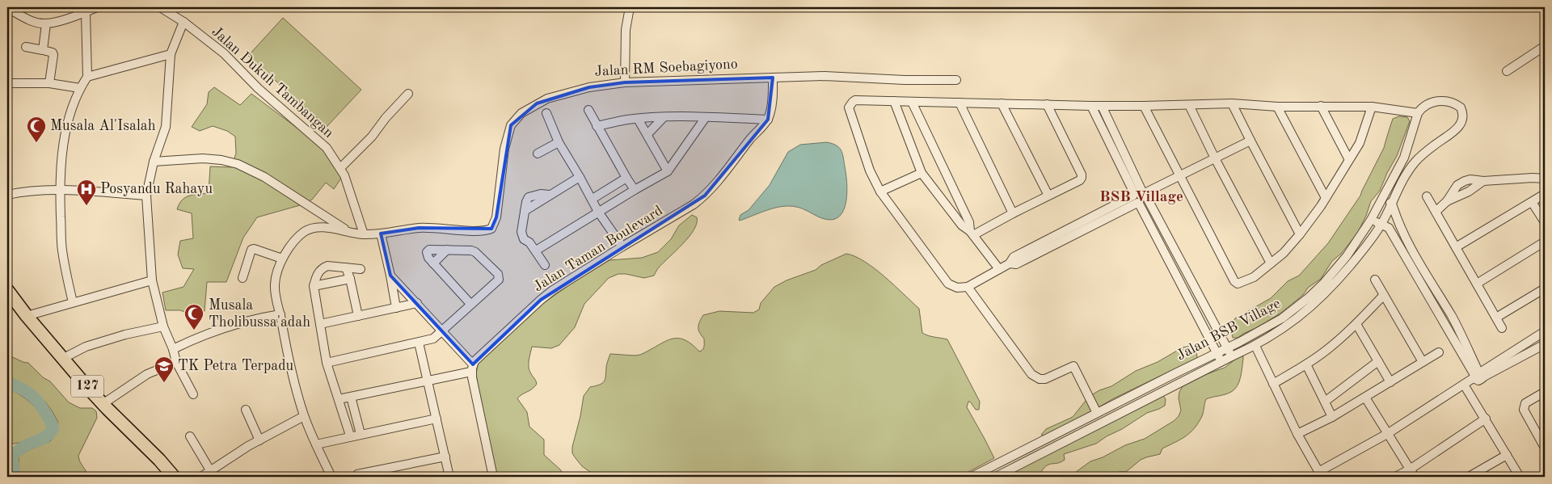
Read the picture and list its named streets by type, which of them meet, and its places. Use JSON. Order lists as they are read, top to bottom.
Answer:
{
  "streets": {
    "main road": ["127"],
    "street": [
      "Jalan RM Soebagiyono",
      "Jalan Dukuh Tambangan",
      "Jalan Taman Boulevard",
      "Jalan BSB Village"
    ]
  },
  "crossings": [
    ["Jalan RM Soebagiyono", "Jalan Dukuh Tambangan"]
  ],
  "districts": ["BSB Village"],
  "places": {
    "mosque": ["Musala Al'Isalah", "Musala Tholibussa'adah"],
    "hospital": ["Posyandu Rahayu"],
    "school or university": ["TK Petra Terpadu"]
  }
}
